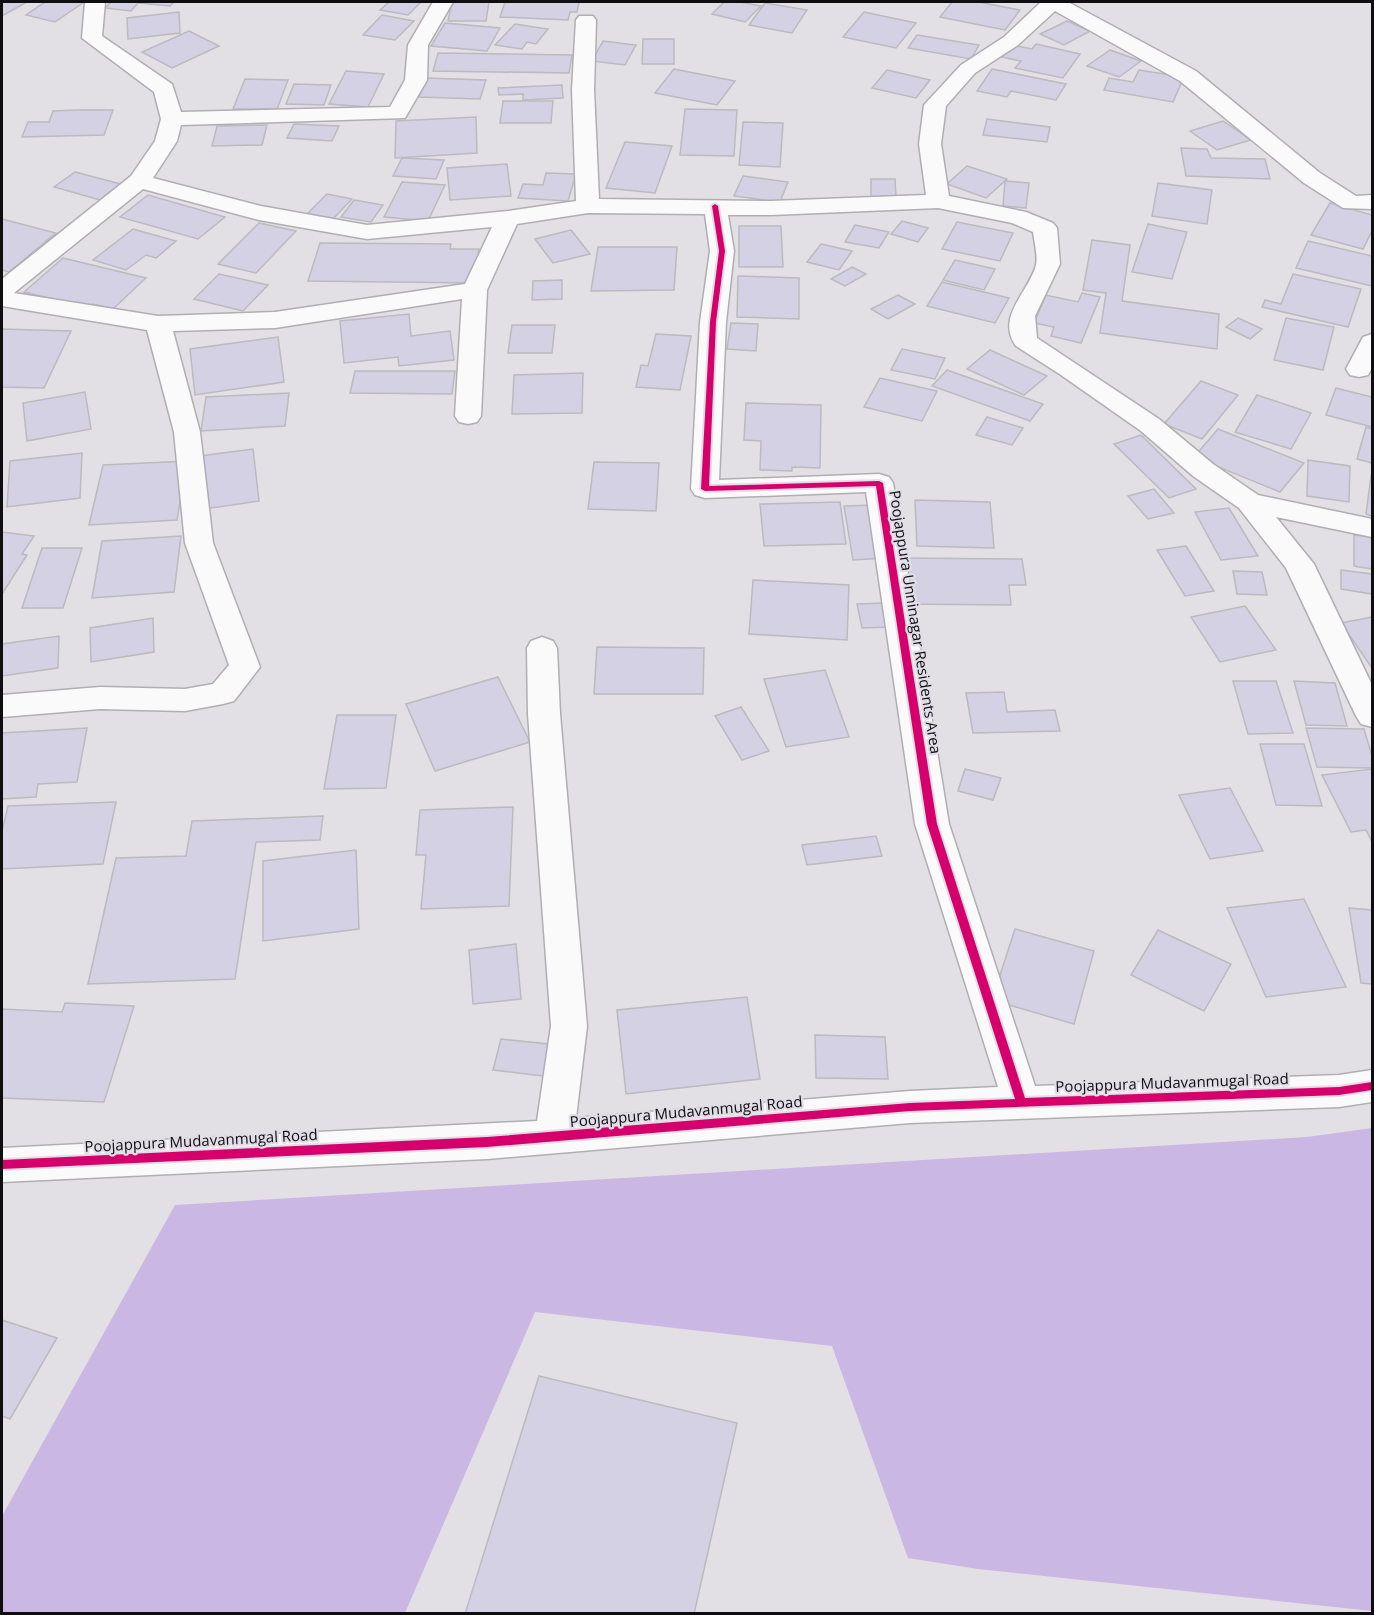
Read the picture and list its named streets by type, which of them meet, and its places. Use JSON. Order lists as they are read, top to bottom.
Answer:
{
  "streets": {
    "street": ["Poojappura Unninagar Residents Area", "Poojappura Mudavanmugal Road"]
  },
  "crossings": [
    ["Poojappura Unninagar Residents Area", "Poojappura Mudavanmugal Road"]
  ]
}
